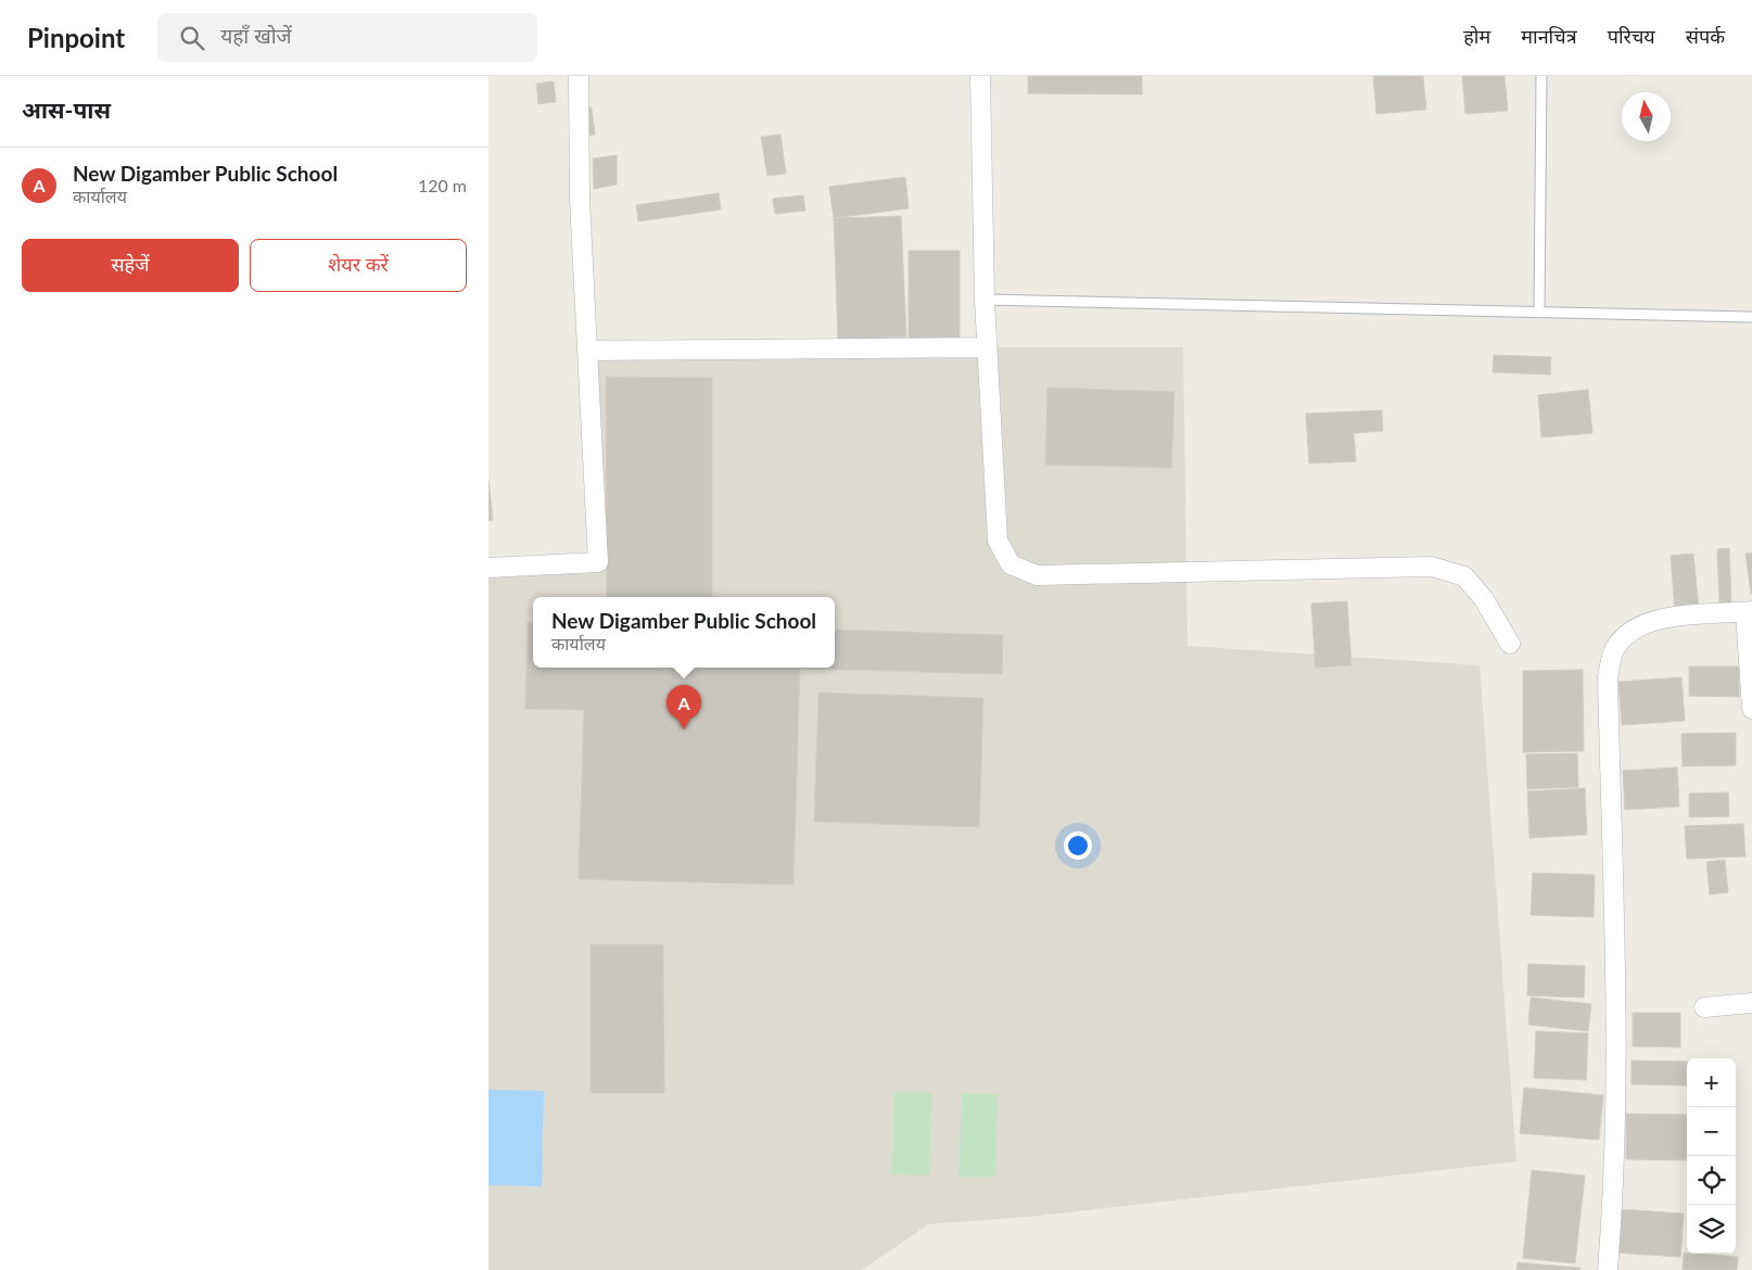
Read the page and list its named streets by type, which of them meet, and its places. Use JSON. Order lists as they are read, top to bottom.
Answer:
{
  "north": "top",
  "page": {
    "header": "Pinpoint",
    "search": "यहाँ खोजें",
    "nav": [
      "होम",
      "मानचित्र",
      "परिचय",
      "संपर्क"
    ],
    "heading": "आस-पास",
    "list": [
      {
        "mark": "A",
        "name": "New Digamber Public School",
        "note": "कार्यालय",
        "value": "120 m"
      }
    ],
    "buttons": ["सहेजें", "शेयर करें"],
    "popup": ["New Digamber Public School", "कार्यालय"],
    "pins": "A",
    "map_buttons": ["+", "−"]
  }
}
